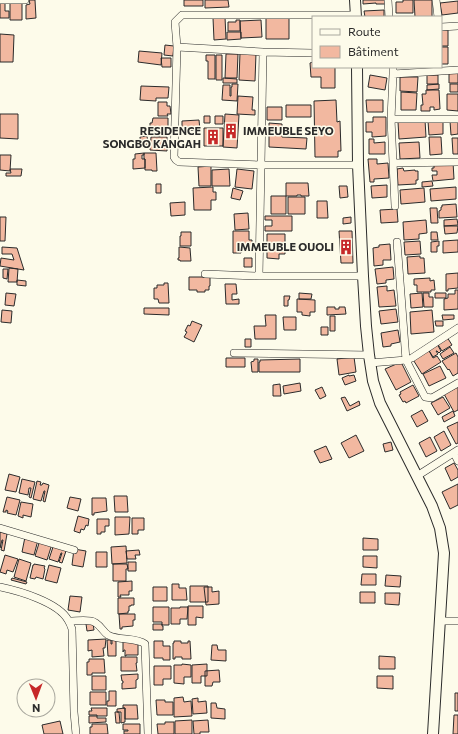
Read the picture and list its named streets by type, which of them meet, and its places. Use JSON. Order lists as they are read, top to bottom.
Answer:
{
  "places": {
    "building": ["IMMEUBLE SEYO", "RESIDENCE SONGBO KANGAH", "IMMEUBLE OUOLI"]
  },
  "legend": ["Route", "Bâtiment"],
  "north": "bottom"
}
